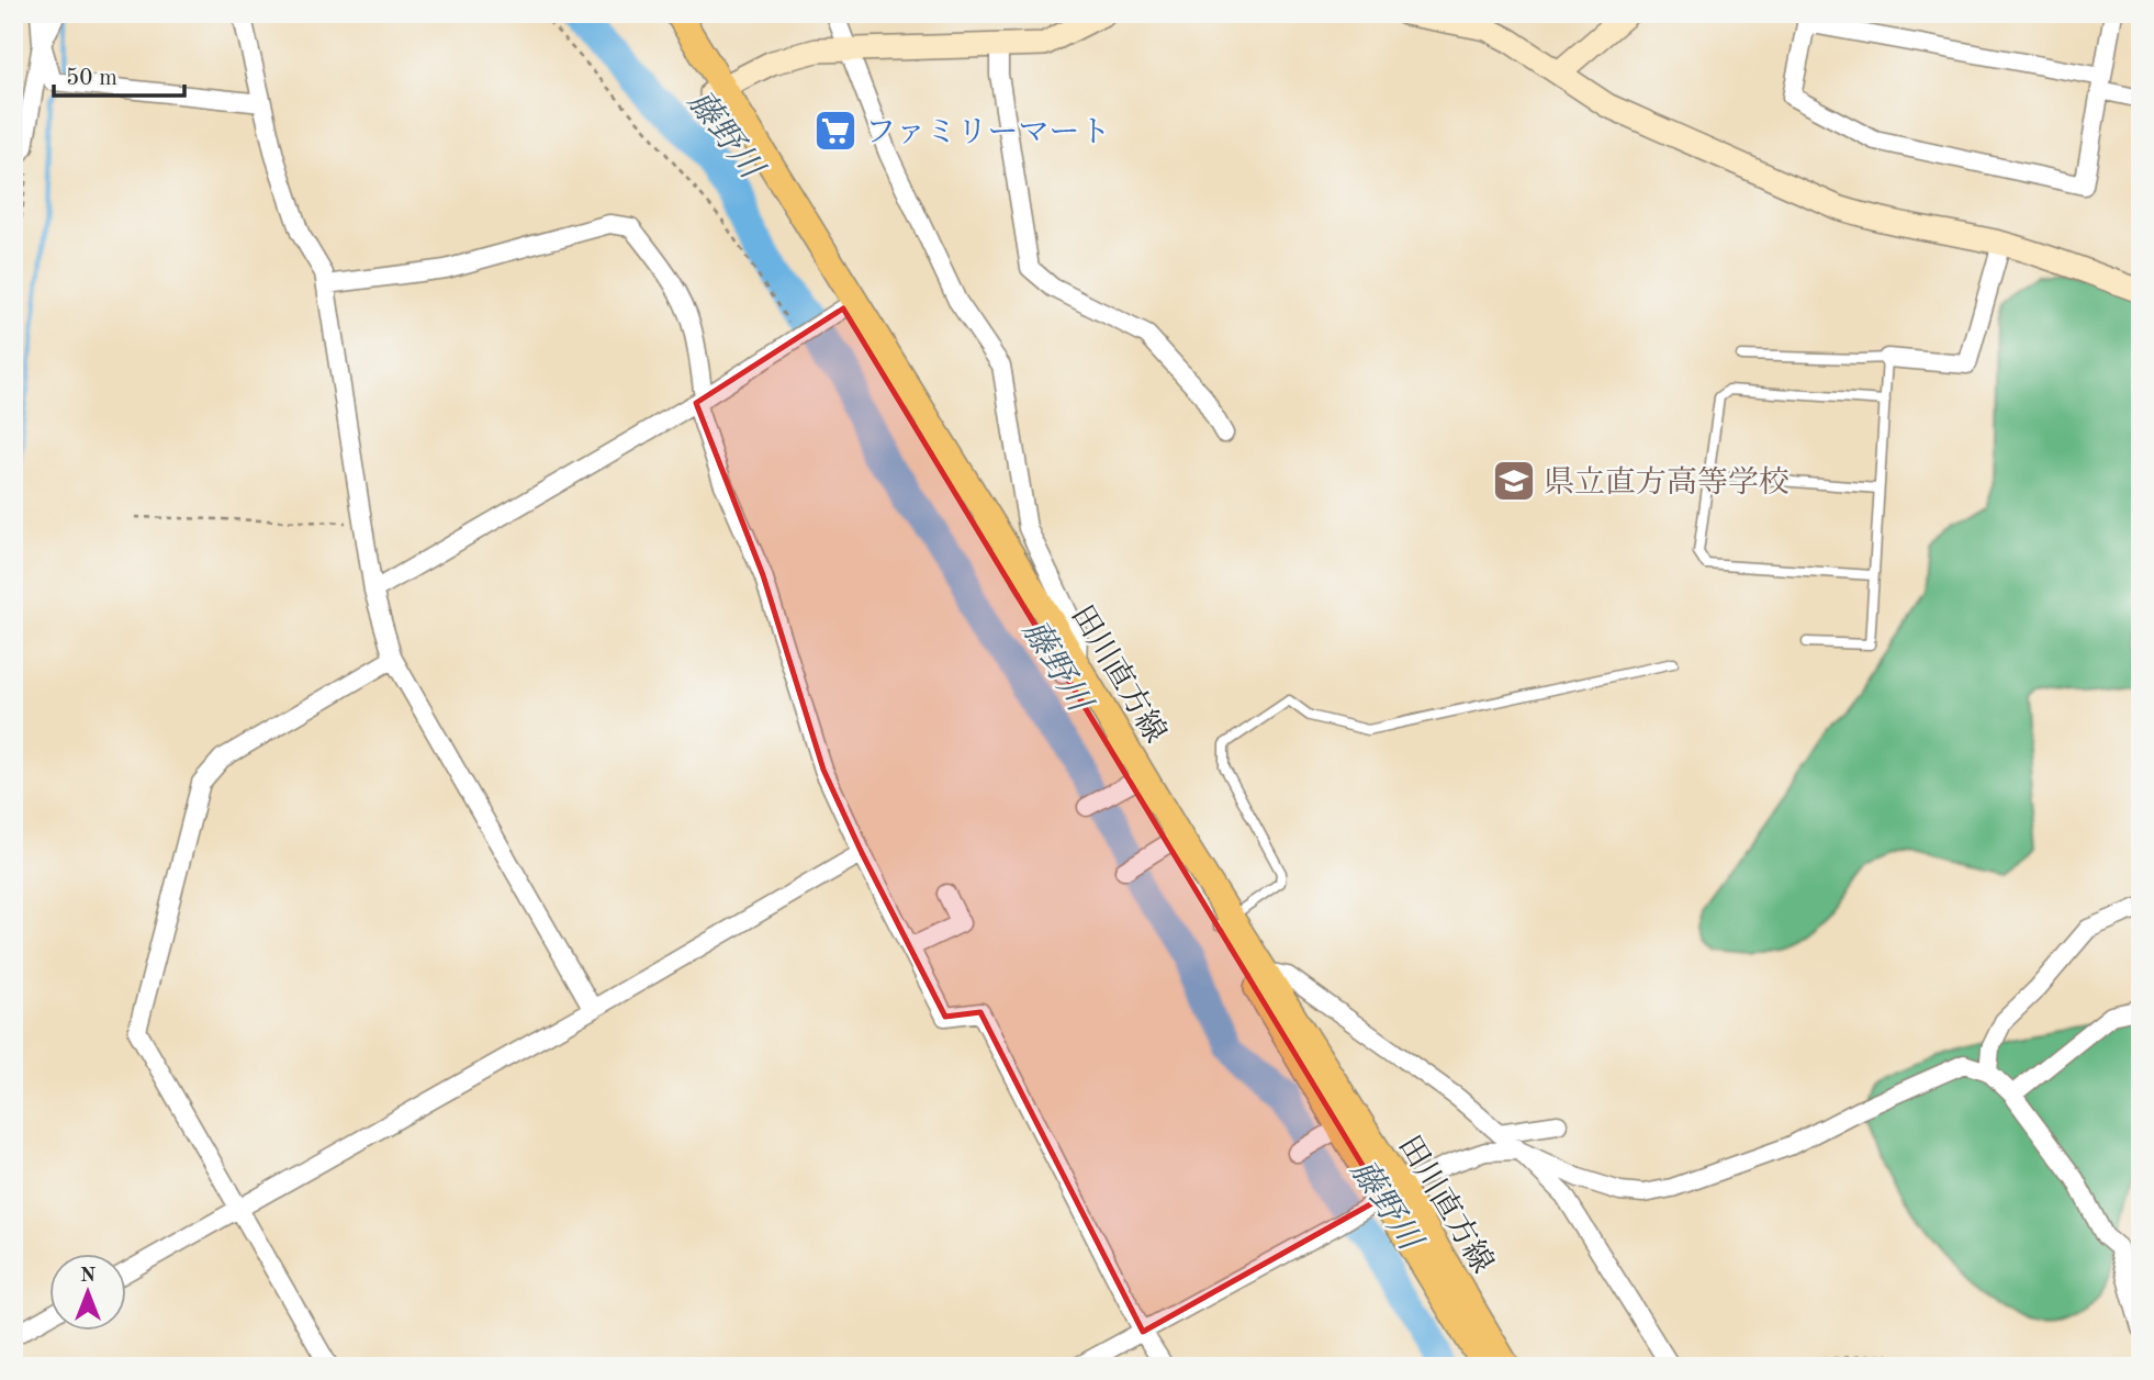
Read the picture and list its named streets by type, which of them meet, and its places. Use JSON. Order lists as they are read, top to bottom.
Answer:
{
  "streets": {
    "main road": ["田川直方線"]
  },
  "water": ["藤野川"],
  "places": {
    "supermarket": ["ファミリーマート"],
    "school or university": ["県立直方高等学校"]
  },
  "scale_bar": "50 m",
  "north": "top"
}
